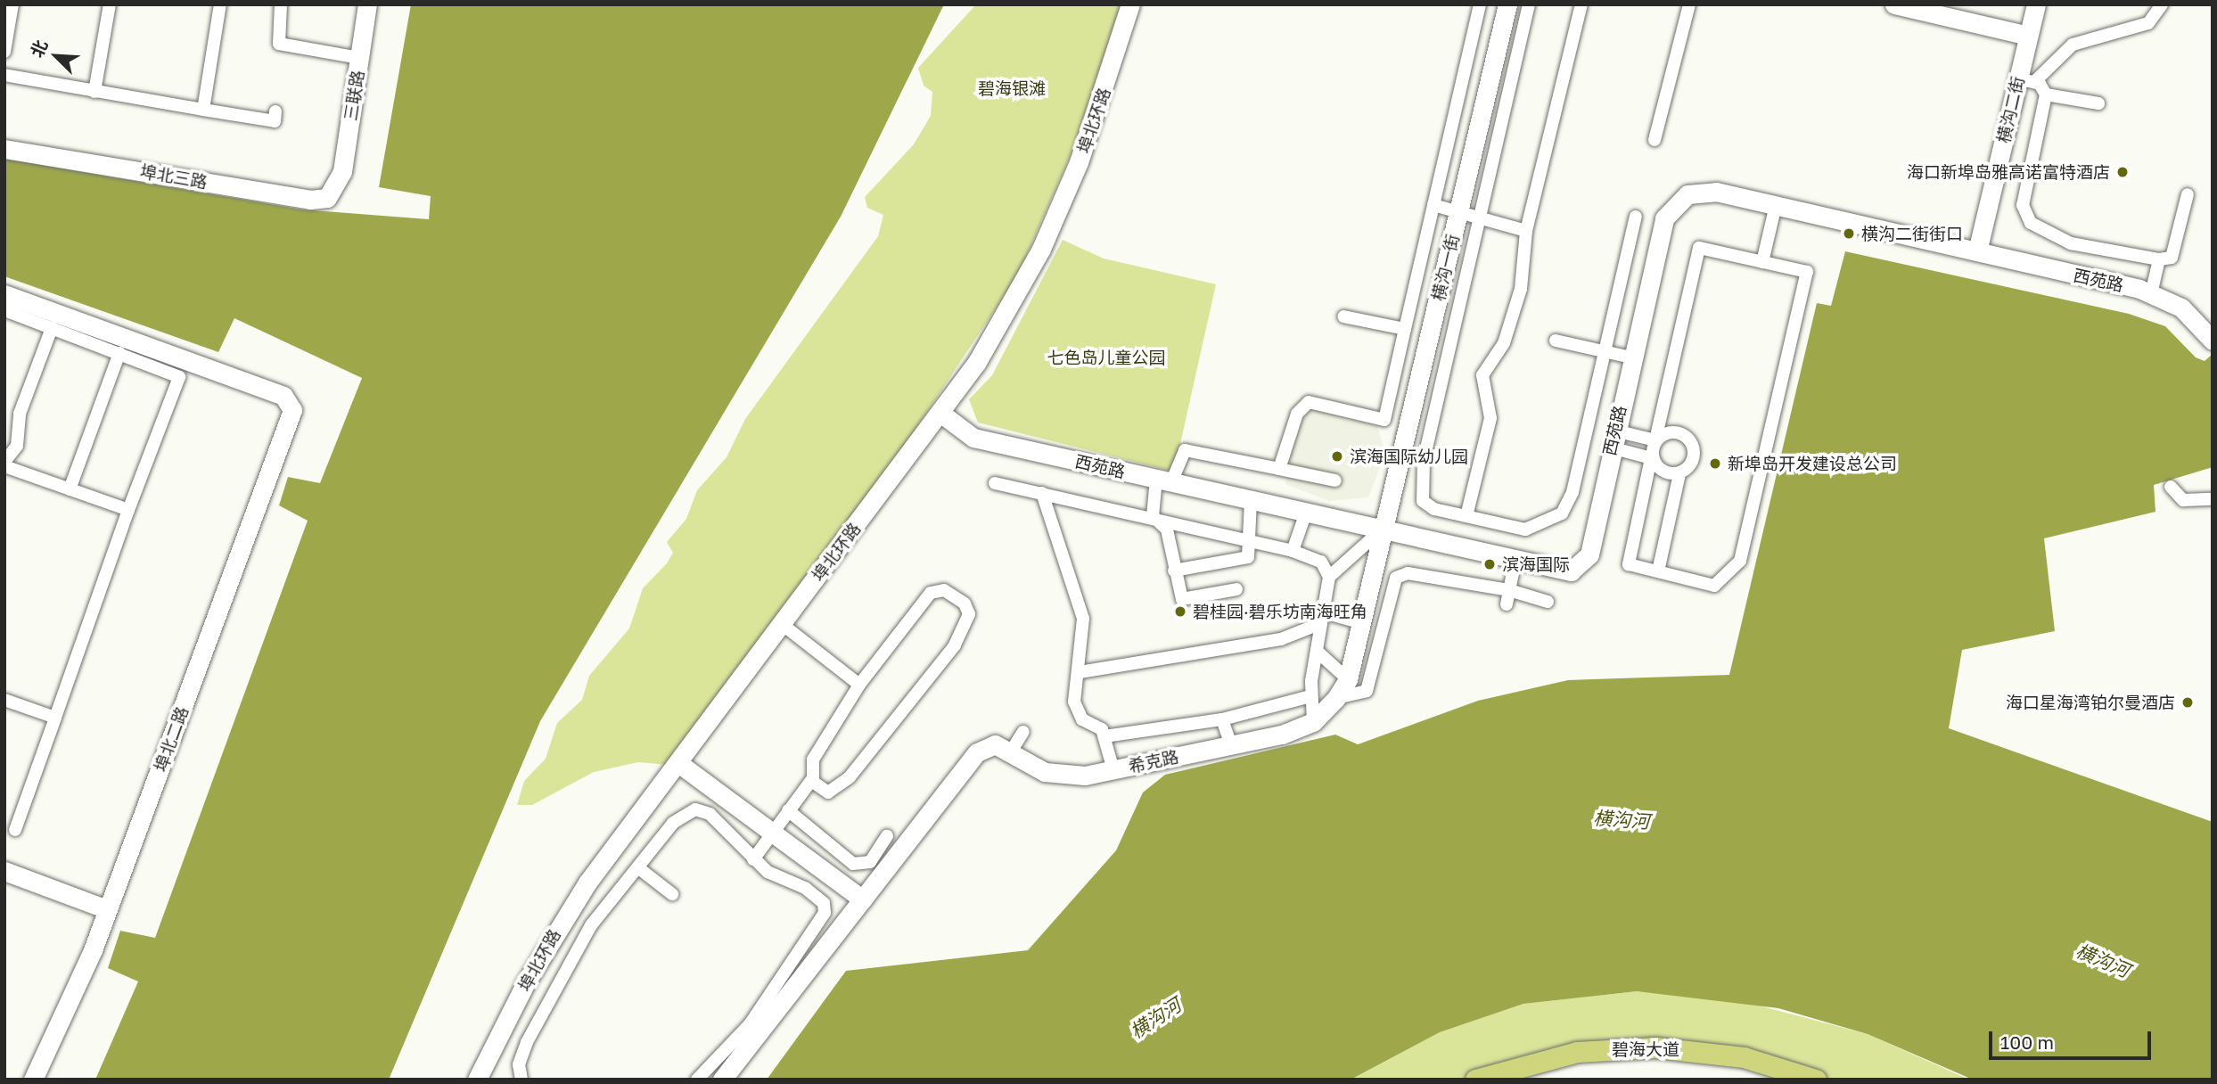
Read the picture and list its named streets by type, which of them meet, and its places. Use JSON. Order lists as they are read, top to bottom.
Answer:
{
  "streets": {
    "main road": ["碧海大道"],
    "street": [
      "三联路",
      "横沟二街",
      "埠北环路",
      "埠北三路",
      "横沟一街",
      "西苑路",
      "埠北二路",
      "希克路"
    ]
  },
  "crossings": [
    ["三联路", "埠北三路"],
    ["横沟二街", "西苑路"],
    ["埠北环路", "西苑路"],
    ["横沟一街", "西苑路"]
  ],
  "water": ["横沟河"],
  "parks": ["碧海银滩", "七色岛儿童公园"],
  "places": [
    "海口新埠岛雅高诺富特酒店",
    "横沟二街街口",
    "滨海国际幼儿园",
    "新埠岛开发建设总公司",
    "滨海国际",
    "碧桂园·碧乐坊南海旺角",
    "海口星海湾铂尔曼酒店"
  ],
  "scale_bar": "100 m",
  "north": "top left"
}
